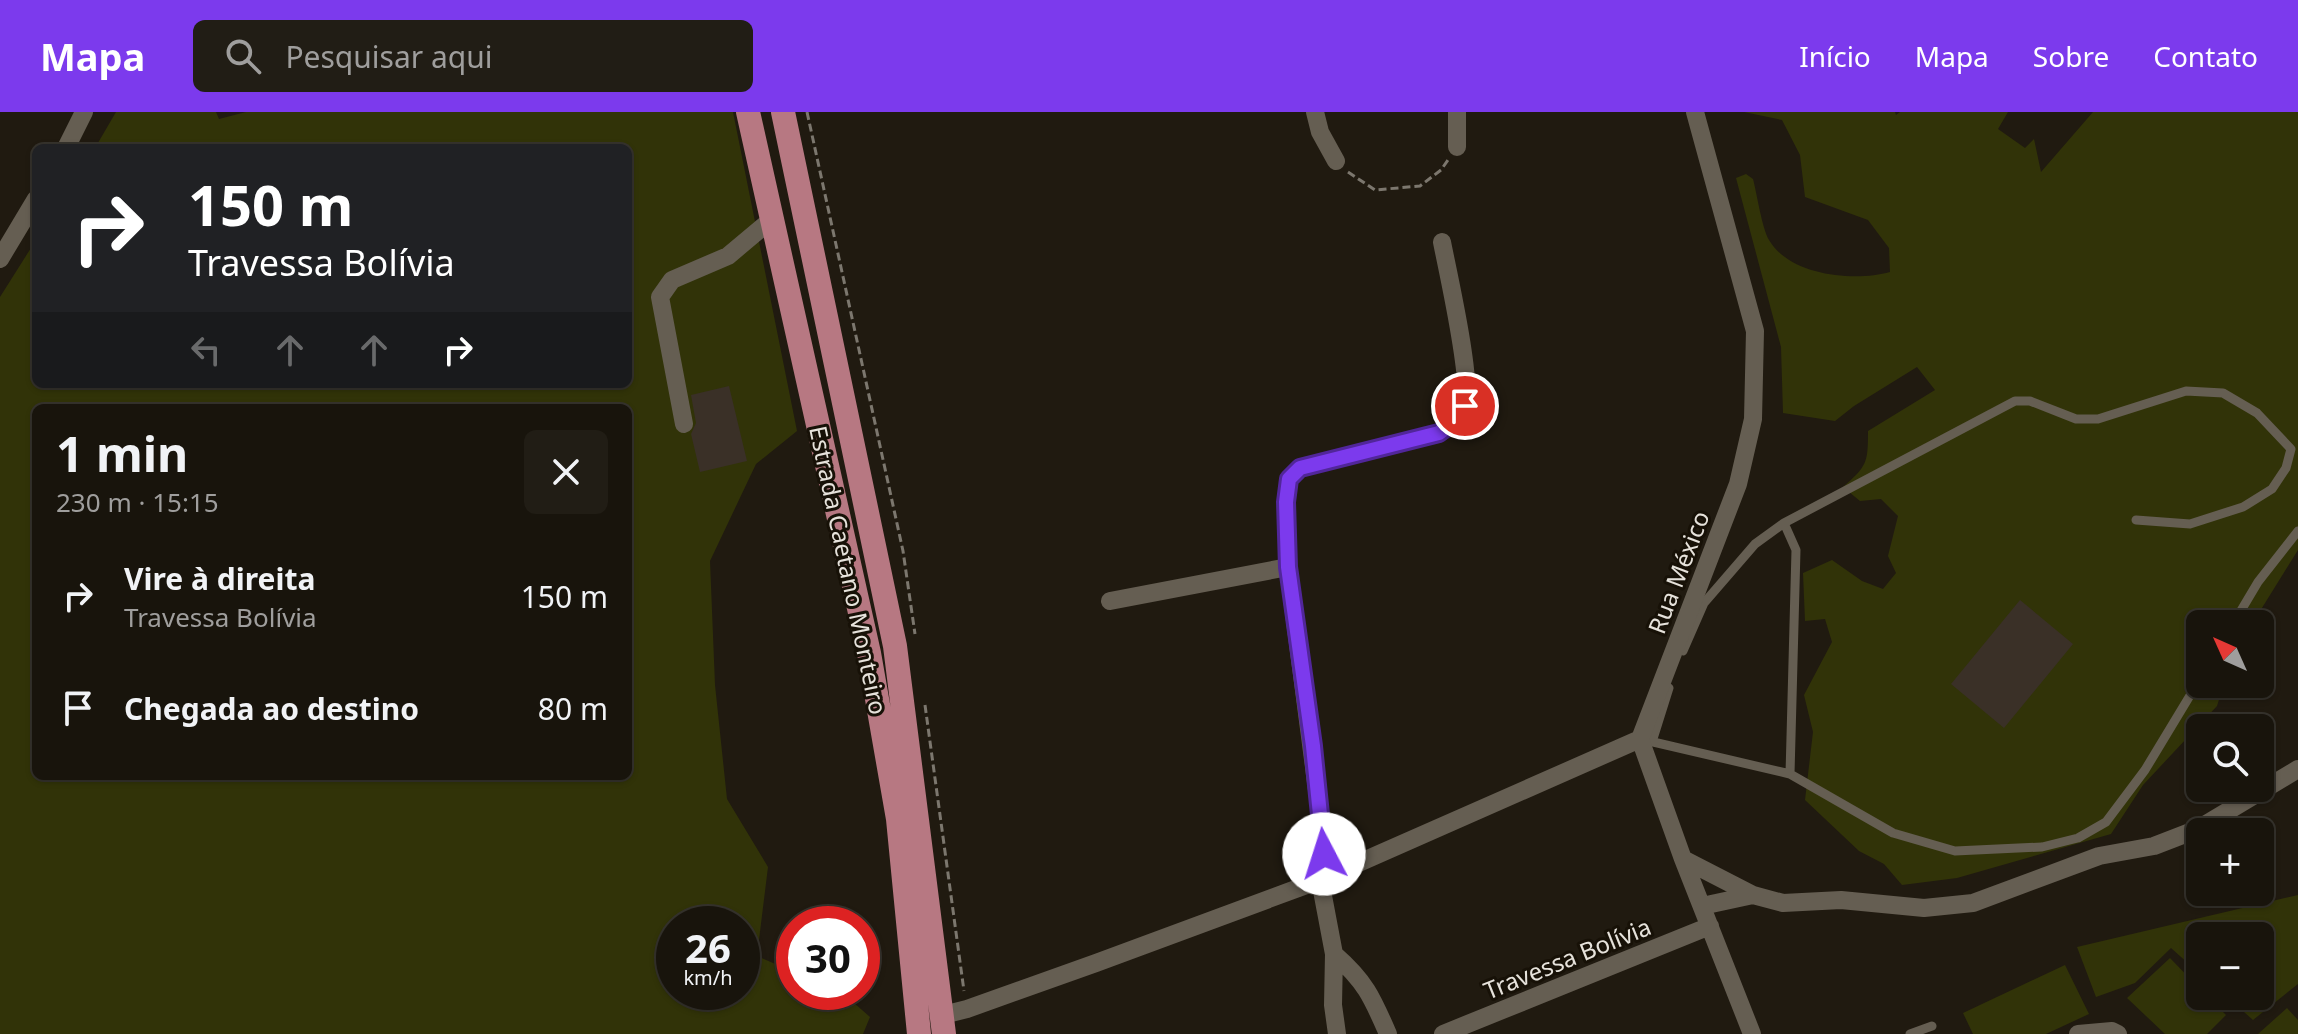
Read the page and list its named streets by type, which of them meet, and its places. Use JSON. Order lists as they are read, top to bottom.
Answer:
{
  "streets": {
    "main road": ["Estrada Caetano Monteiro"],
    "street": ["Rua México", "Travessa Bolívia"]
  },
  "north": "top left",
  "page": {
    "header": "Mapa",
    "search": "Pesquisar aqui",
    "nav": [
      "Início",
      "Mapa",
      "Sobre",
      "Contato"
    ],
    "turn": ["150 m", "Travessa Bolívia"],
    "heading": ["1 min", "230 m · 15:15"],
    "list": [
      {
        "name": "Vire à direita",
        "note": "Travessa Bolívia",
        "value": "150 m"
      },
      {
        "name": "Chegada ao destino",
        "value": "80 m"
      }
    ],
    "map_buttons": ["+", "−"],
    "speed": "26 km/h",
    "limit": "30"
  }
}
